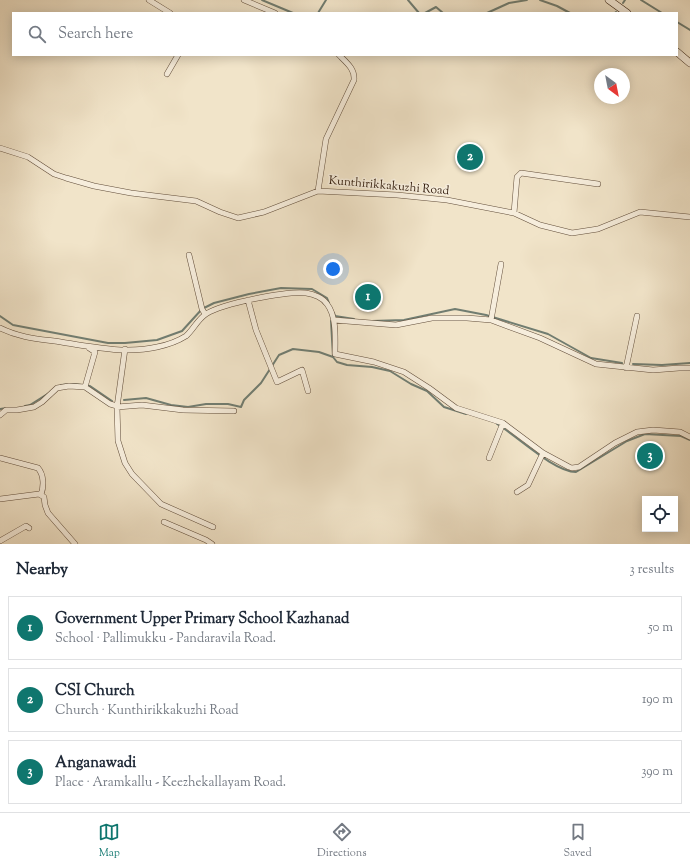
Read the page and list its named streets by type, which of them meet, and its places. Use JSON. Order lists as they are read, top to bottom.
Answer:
{
  "streets": {
    "street": ["Kunthirikkakuzhi Road"]
  },
  "north": "bottom right",
  "page": {
    "search": "Search here",
    "pins": ["2", "1", "3"],
    "heading": ["Nearby", "3 results"],
    "list": [
      {
        "mark": "1",
        "name": "Government Upper Primary School Kazhanad",
        "note": "School · Pallimukku - Pandaravila Road.",
        "value": "50 m"
      },
      {
        "mark": "2",
        "name": "CSI Church",
        "note": "Church · Kunthirikkakuzhi Road",
        "value": "190 m"
      },
      {
        "mark": "3",
        "name": "Anganawadi",
        "note": "Place · Aramkallu - Keezhekallayam Road.",
        "value": "390 m"
      }
    ],
    "nav": ["Map", "Directions", "Saved"]
  }
}
